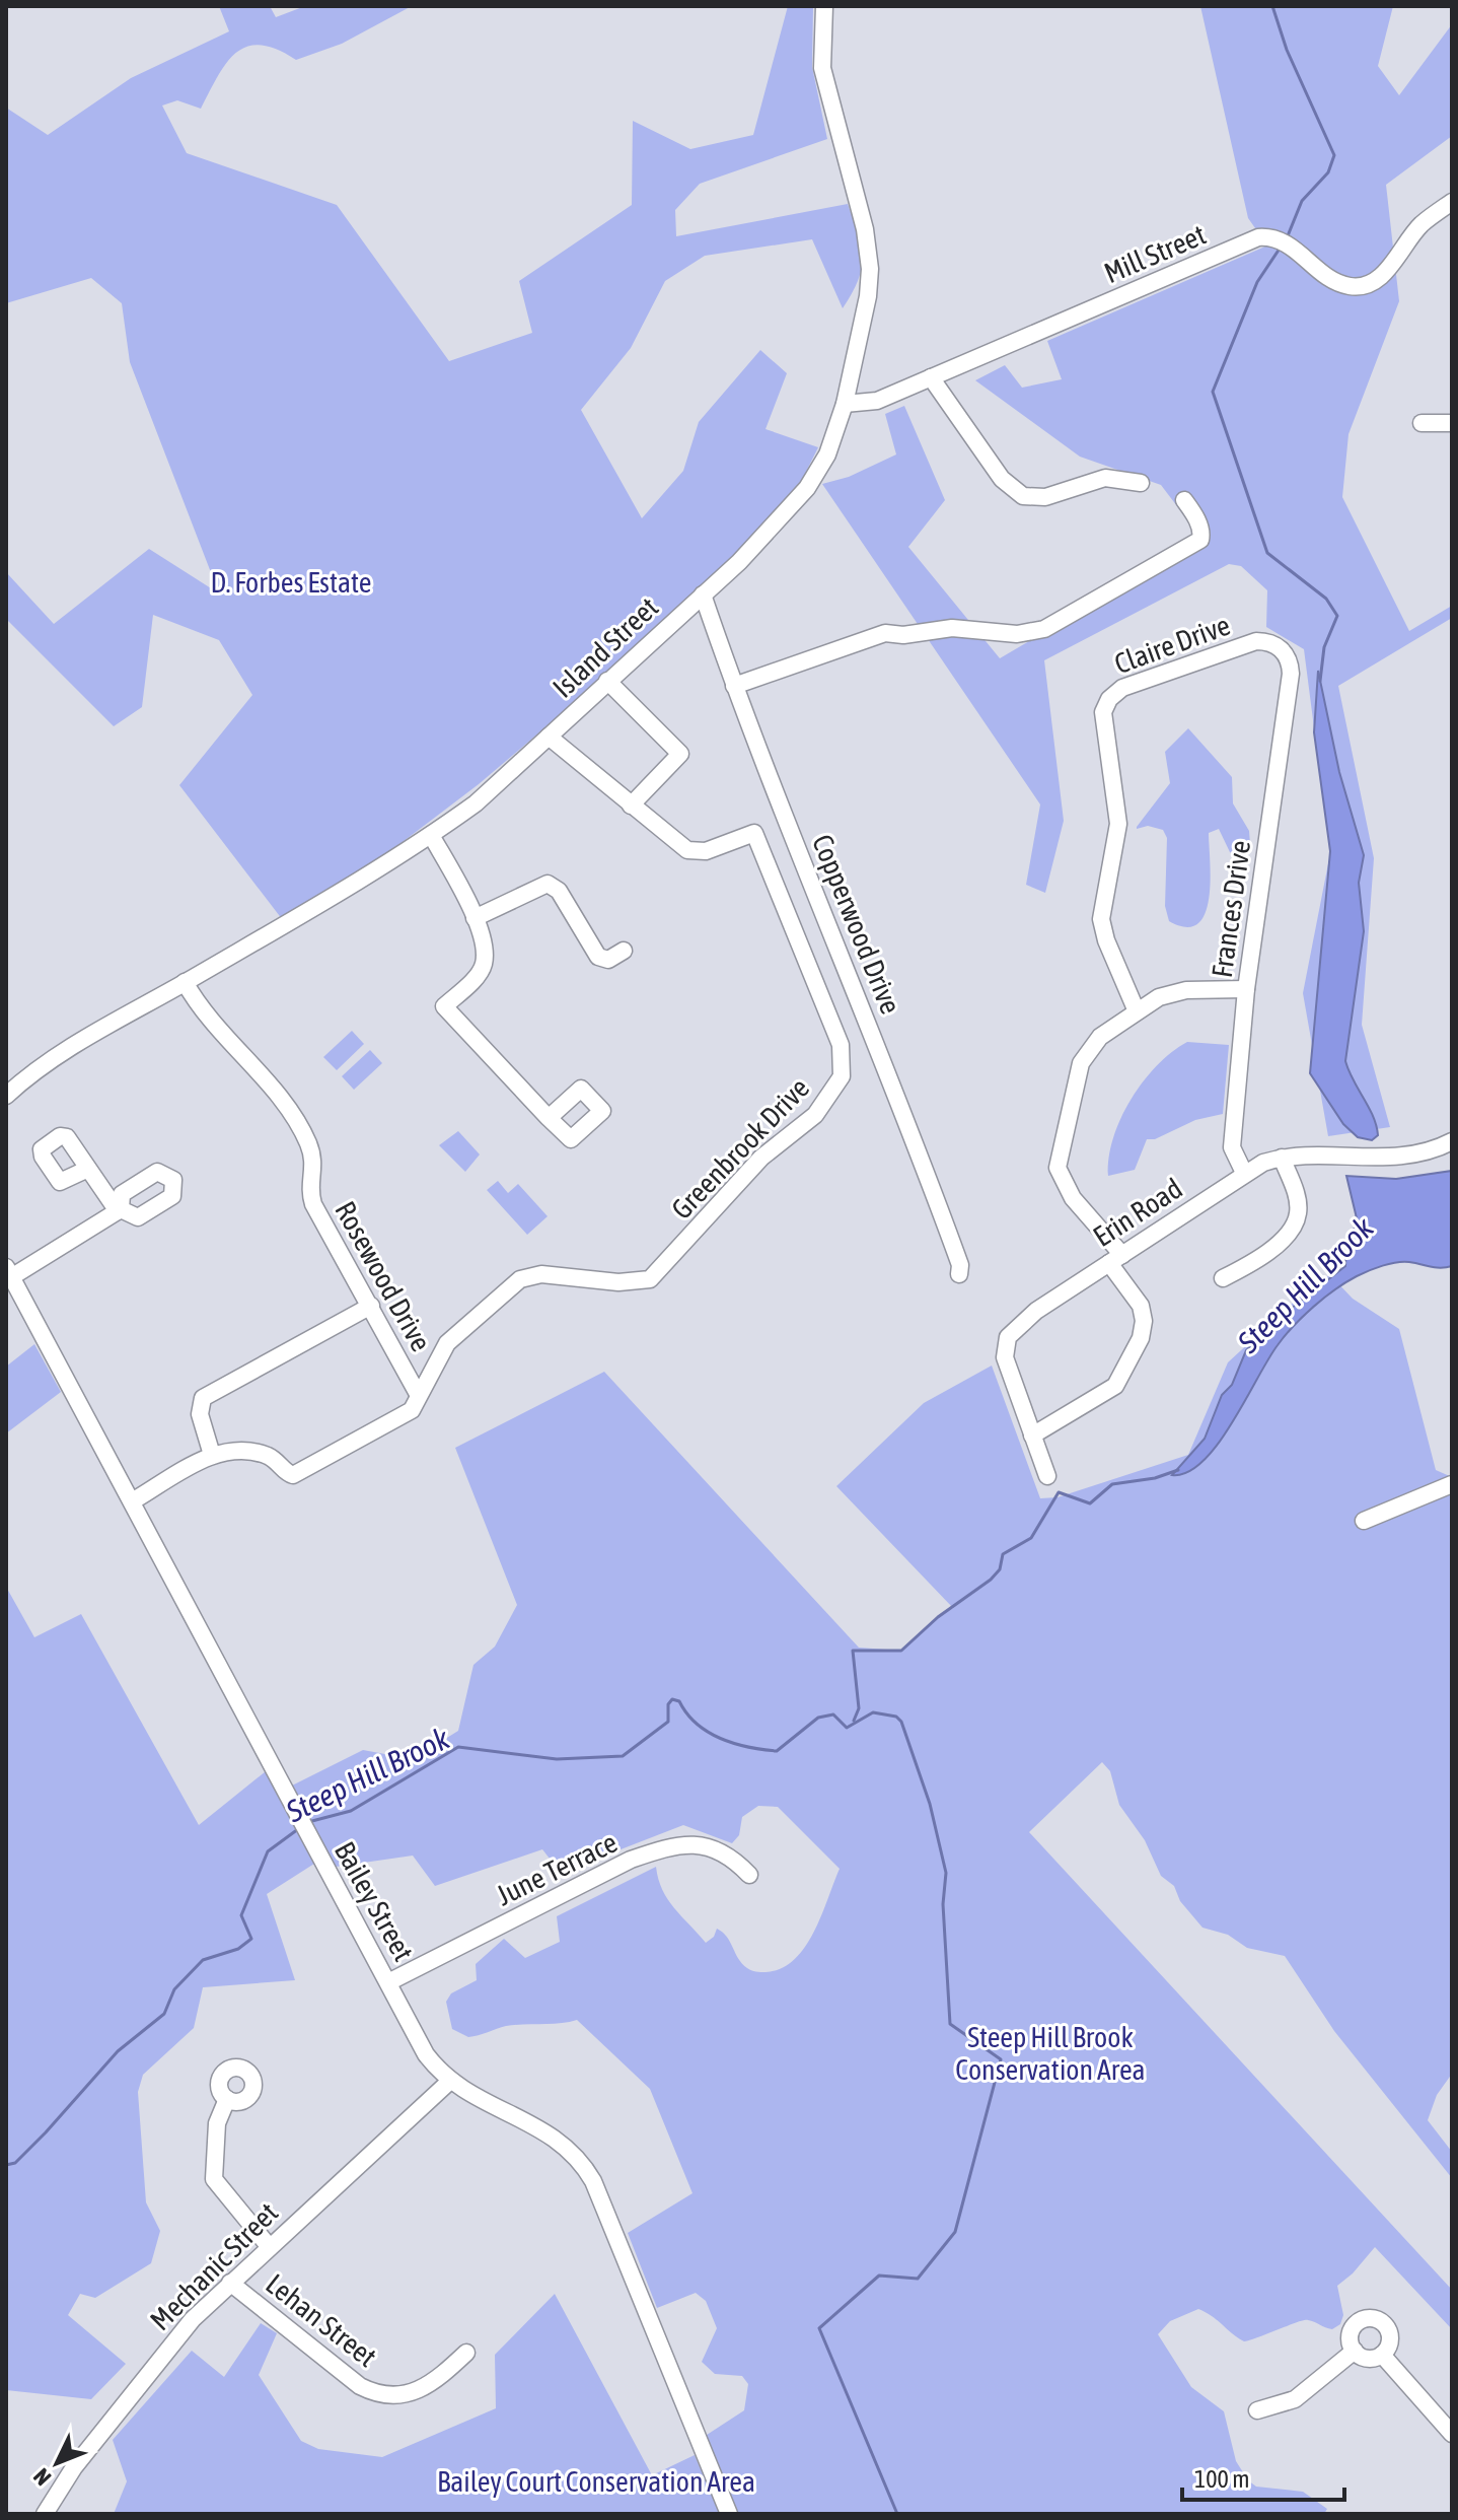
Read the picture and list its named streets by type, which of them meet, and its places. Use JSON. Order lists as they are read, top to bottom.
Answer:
{
  "streets": {
    "street": [
      "Mill Street",
      "Claire Drive",
      "Island Street",
      "Frances Drive",
      "Copperwood Drive",
      "Greenbrook Drive",
      "Erin Road",
      "Rosewood Drive",
      "June Terrace",
      "Bailey Street",
      "Mechanic Street",
      "Lehan Street"
    ]
  },
  "crossings": [
    ["Mill Street", "Island Street"],
    ["Claire Drive", "Frances Drive"],
    ["Island Street", "Copperwood Drive"],
    ["Island Street", "Greenbrook Drive"],
    ["Island Street", "Rosewood Drive"],
    ["Frances Drive", "Erin Road"],
    ["Greenbrook Drive", "Rosewood Drive"],
    ["June Terrace", "Bailey Street"],
    ["Bailey Street", "Mechanic Street"],
    ["Mechanic Street", "Lehan Street"]
  ],
  "water": ["Steep Hill Brook"],
  "parks": ["D. Forbes Estate", "Steep Hill Brook Conservation Area", "Bailey Court Conservation Area"],
  "scale_bar": "100 m",
  "north": "bottom left"
}
